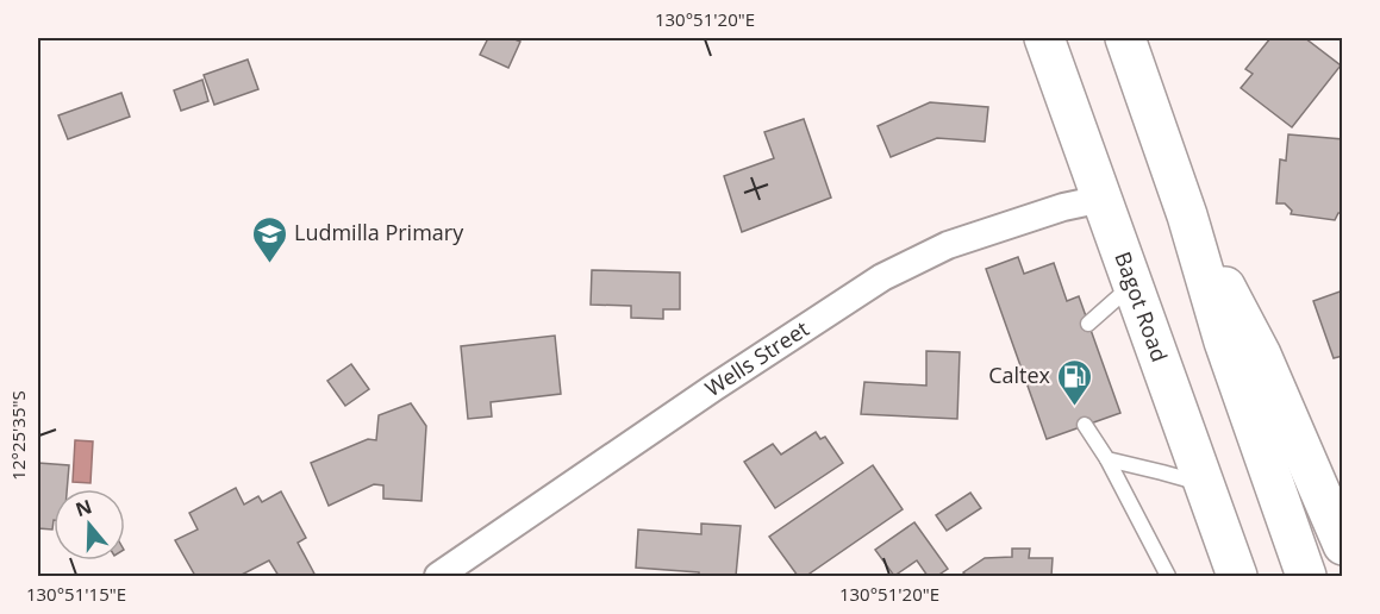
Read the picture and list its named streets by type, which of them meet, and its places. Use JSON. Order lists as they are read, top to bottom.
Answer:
{
  "streets": {
    "main road": ["Bagot Road"],
    "street": ["Wells Street"]
  },
  "crossings": [
    ["Bagot Road", "Wells Street"]
  ],
  "places": {
    "school or university": ["Ludmilla Primary"],
    "fuel station": ["Caltex"]
  },
  "north": "top",
  "coordinates": ["130°51'20\"E", "12°25'35\"S", "130°51'15\"E"]
}
